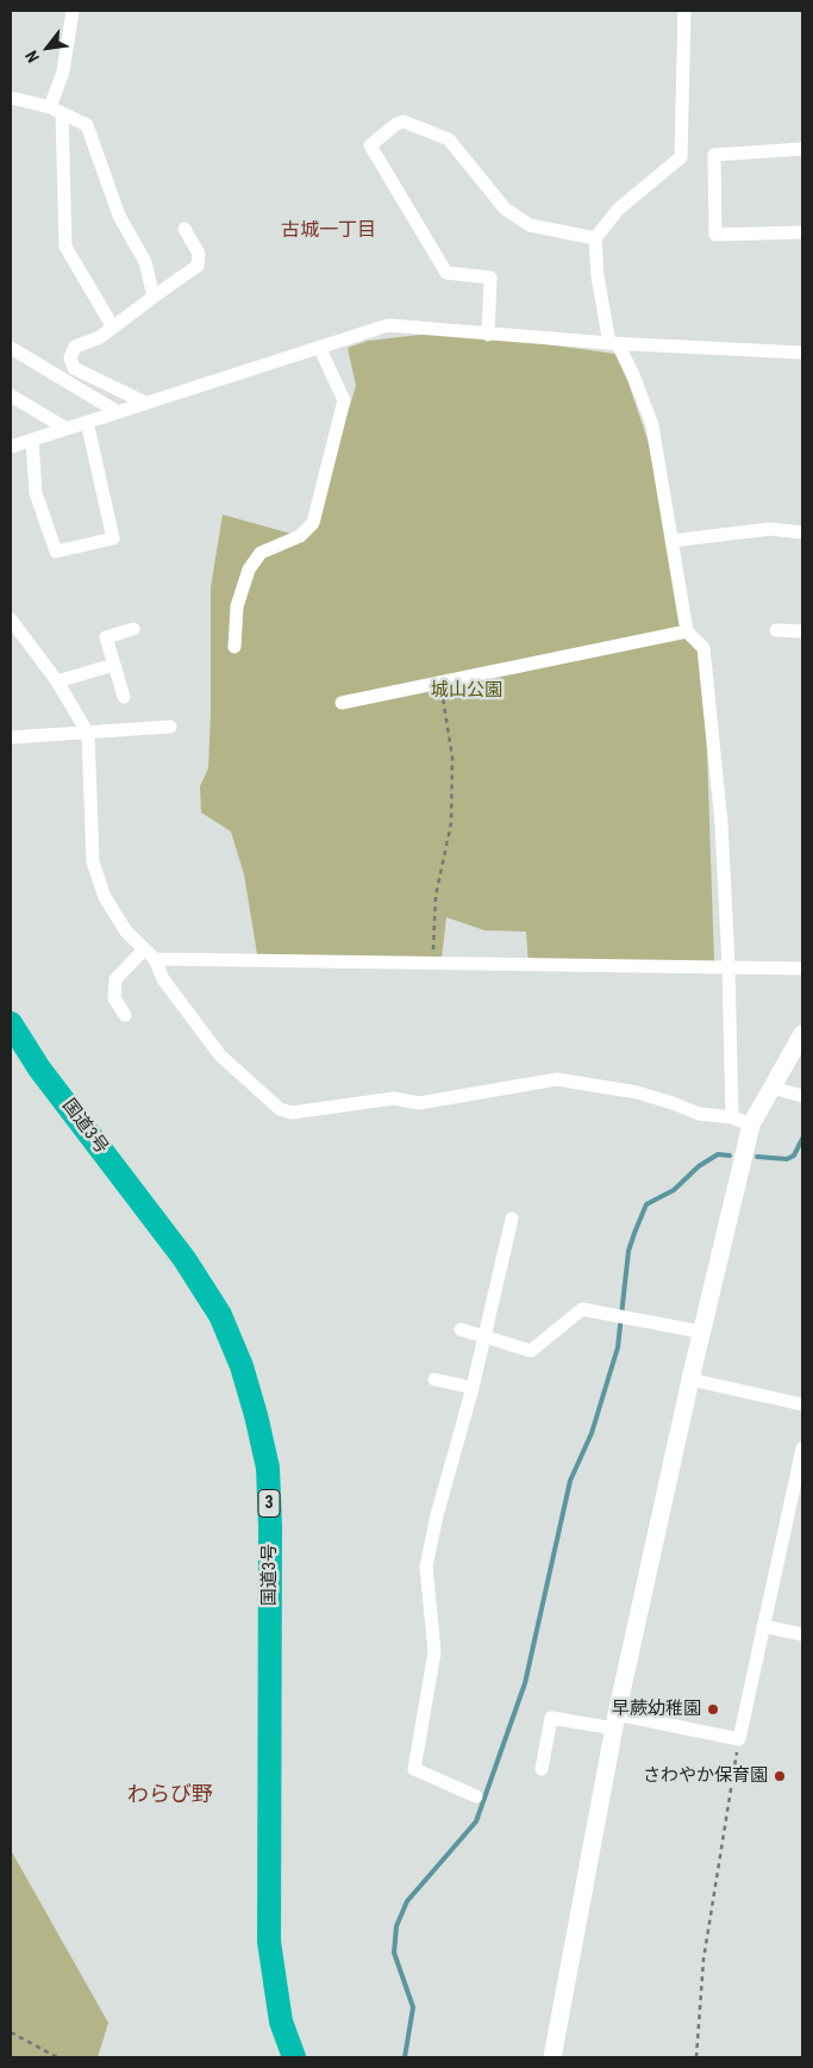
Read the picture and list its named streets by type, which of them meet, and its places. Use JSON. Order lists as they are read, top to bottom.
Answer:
{
  "streets": {
    "highway": ["国道3号", "3"]
  },
  "districts": ["古城一丁目", "わらび野"],
  "parks": ["城山公園"],
  "places": ["早蕨幼稚園", "さわやか保育園"],
  "north": "bottom left"
}
